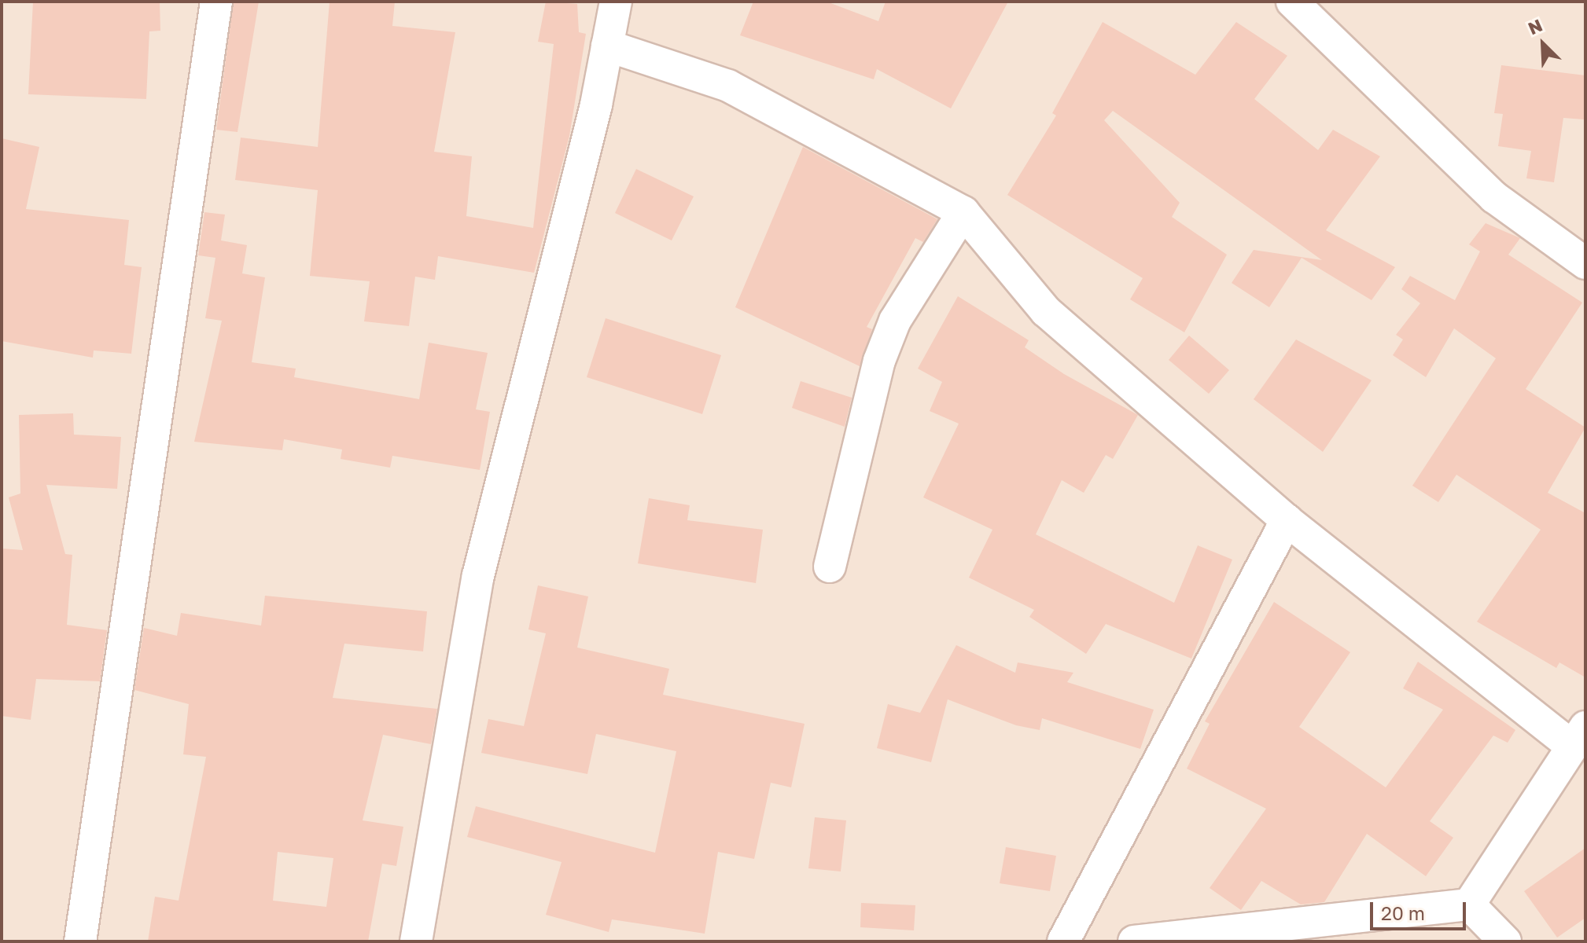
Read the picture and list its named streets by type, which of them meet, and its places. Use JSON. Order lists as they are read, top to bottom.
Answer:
{
  "scale_bar": "20 m",
  "north": "top left"
}
